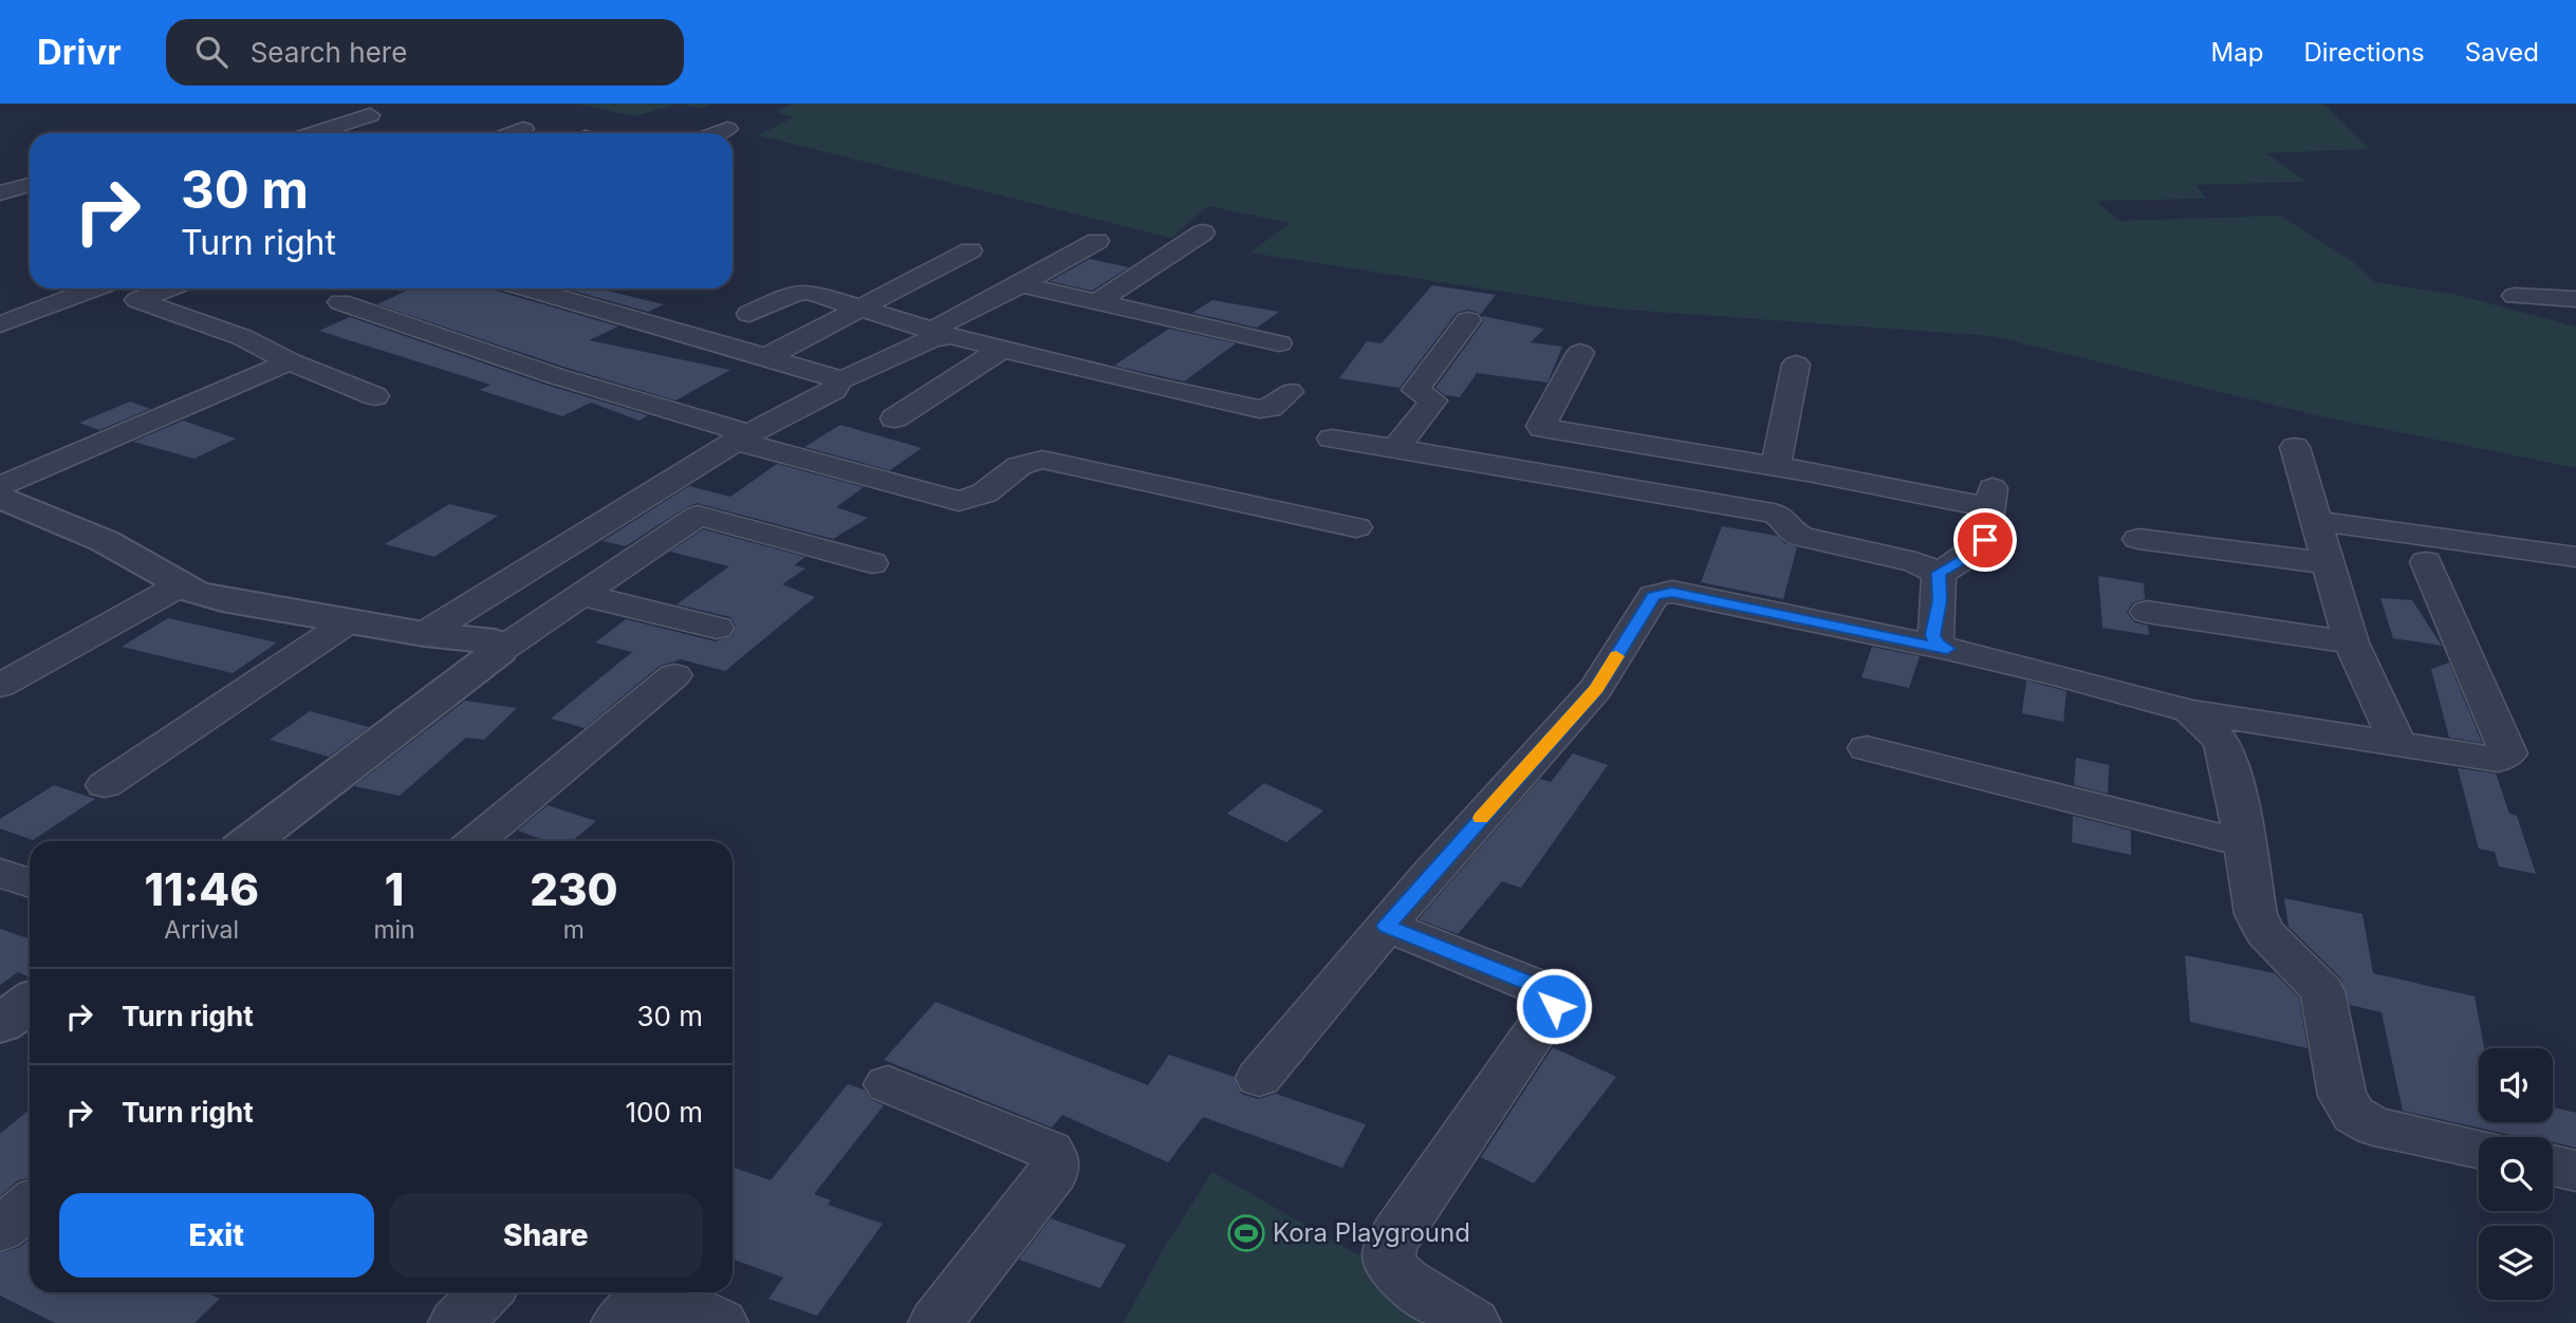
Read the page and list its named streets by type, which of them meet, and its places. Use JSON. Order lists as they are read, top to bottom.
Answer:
{
  "places": {
    "sports": ["Kora Playground"]
  },
  "page": {
    "header": "Drivr",
    "search": "Search here",
    "nav": ["Map", "Directions", "Saved"],
    "turn": ["30 m", "Turn right"],
    "eta": [
      "11:46",
      "Arrival",
      "1",
      "min",
      "230",
      "m"
    ],
    "list": [
      {
        "name": "Turn right",
        "value": "30 m"
      },
      {
        "name": "Turn right",
        "value": "100 m"
      }
    ],
    "buttons": ["Exit", "Share"]
  }
}
